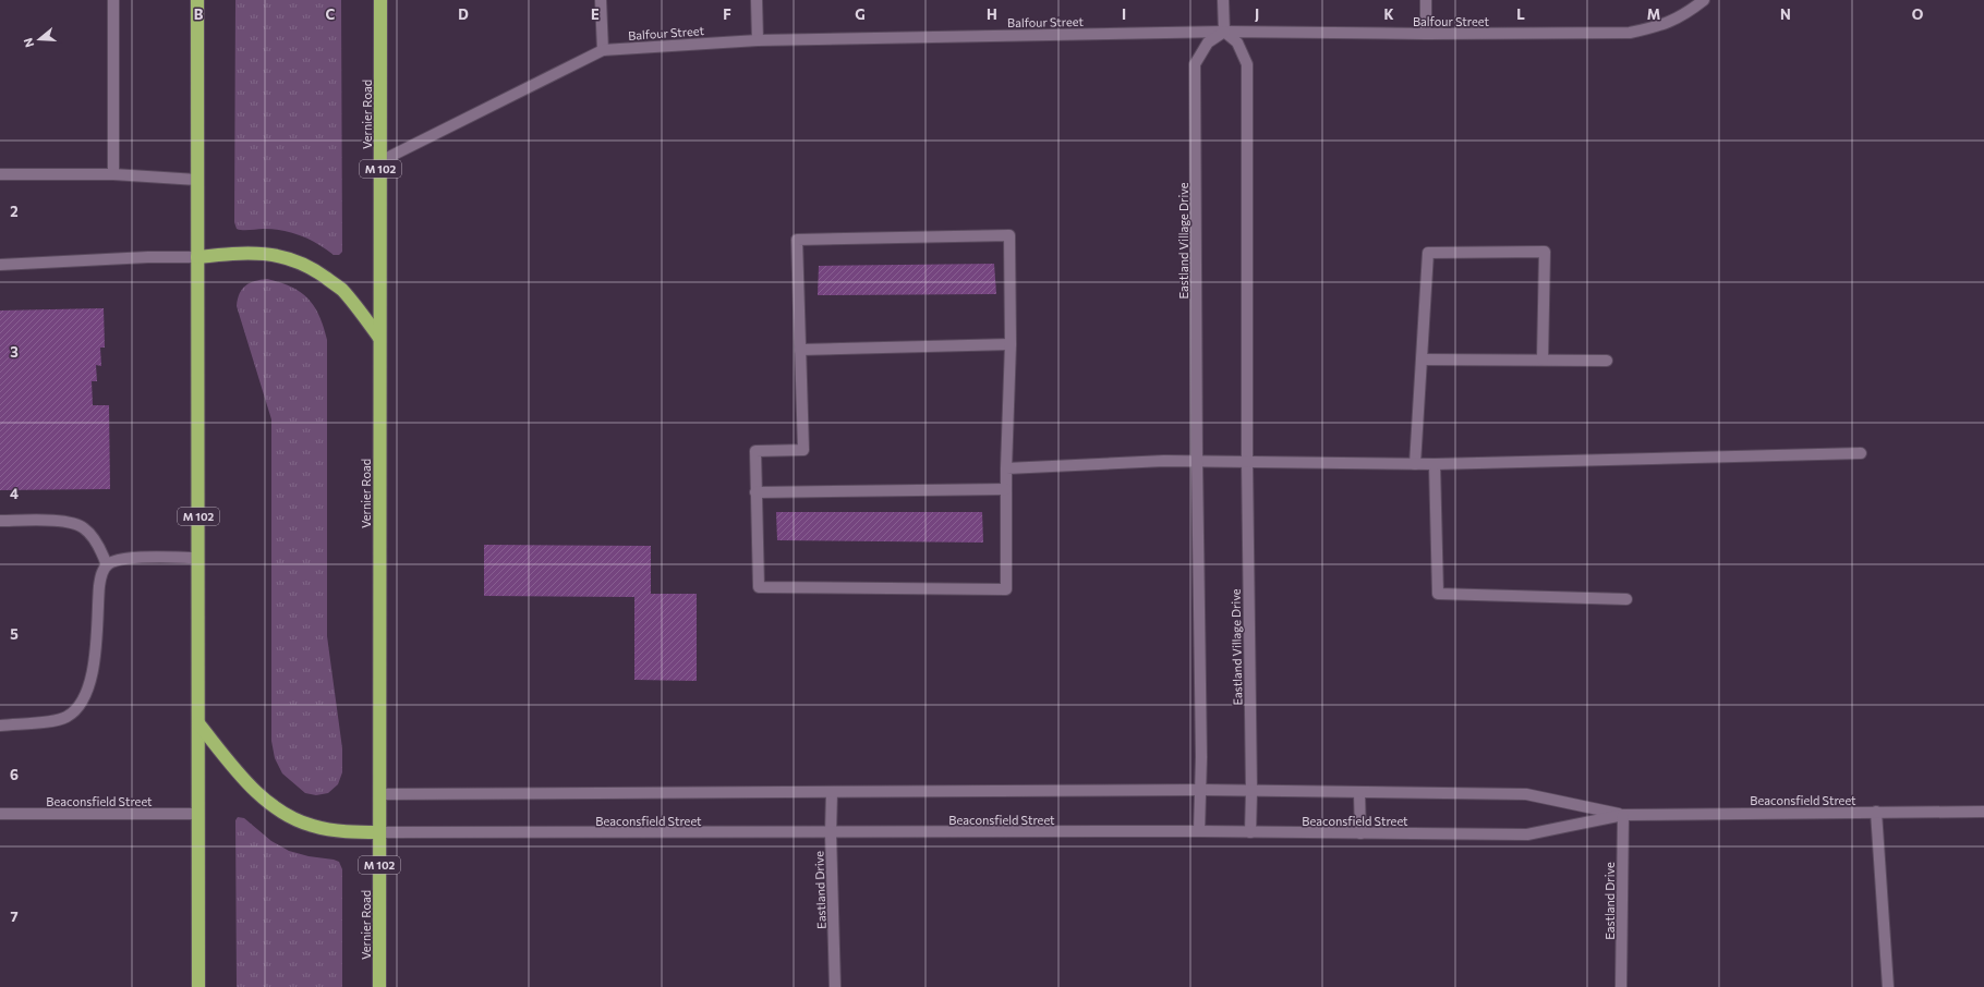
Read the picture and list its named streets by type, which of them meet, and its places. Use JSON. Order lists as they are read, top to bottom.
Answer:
{
  "streets": {
    "highway": ["Vernier Road", "M 102"],
    "street": [
      "Balfour Street",
      "Eastland Village Drive",
      "Beaconsfield Street",
      "Eastland Drive"
    ]
  },
  "crossings": [
    ["Balfour Street", "Vernier Road"],
    ["Balfour Street", "Eastland Village Drive"],
    ["Vernier Road", "Beaconsfield Street"],
    ["M 102", "Beaconsfield Street"],
    ["Eastland Village Drive", "Beaconsfield Street"],
    ["Beaconsfield Street", "Eastland Drive"]
  ],
  "north": "left",
  "grid": {
    "columns": [
      "B",
      "C",
      "D",
      "E",
      "F",
      "G",
      "H",
      "I",
      "J",
      "K",
      "L",
      "M",
      "N",
      "O"
    ],
    "rows": [
      "2",
      "3",
      "4",
      "5",
      "6",
      "7"
    ]
  }
}
